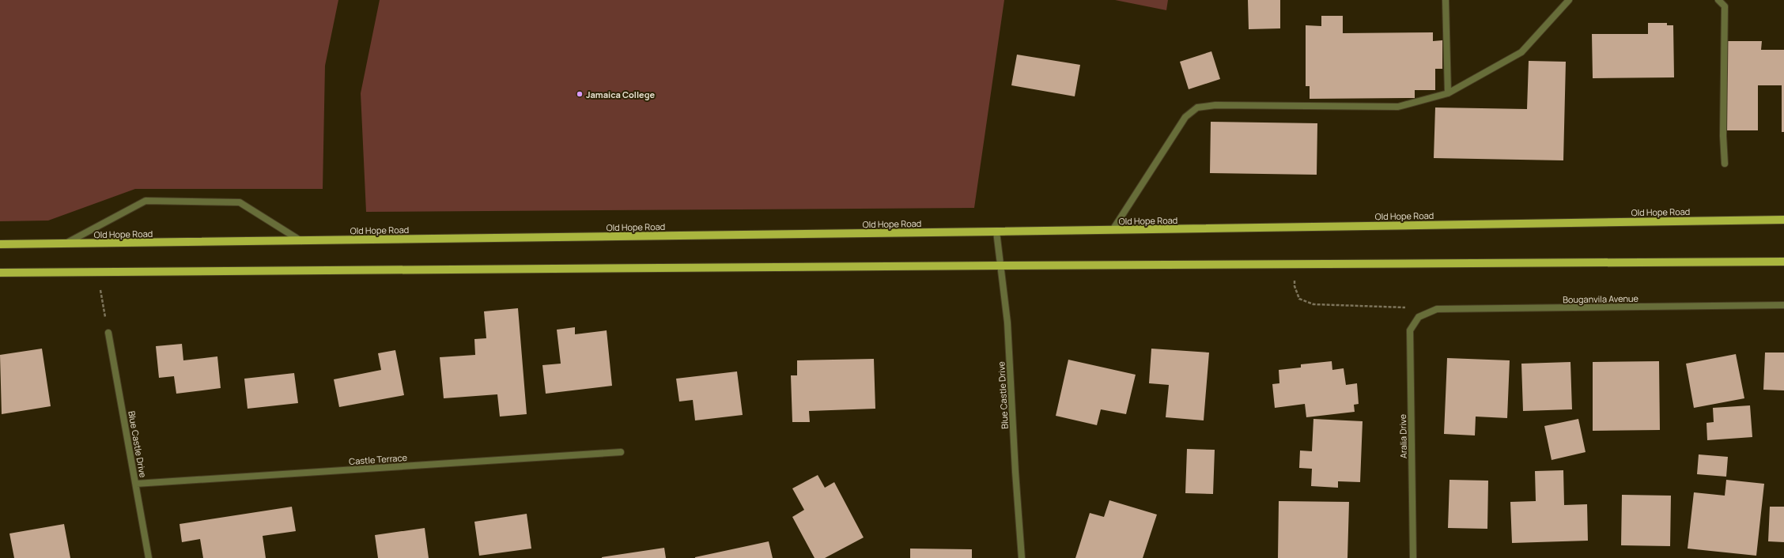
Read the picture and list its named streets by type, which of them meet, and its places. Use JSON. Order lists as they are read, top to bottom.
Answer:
{
  "streets": {
    "main road": ["Old Hope Road"],
    "street": [
      "Bouganvila Avenue",
      "Blue Castle Drive",
      "Aralia Drive",
      "Castle Terrace"
    ]
  },
  "crossings": [
    ["Old Hope Road", "Blue Castle Drive"],
    ["Bouganvila Avenue", "Aralia Drive"],
    ["Blue Castle Drive", "Castle Terrace"]
  ],
  "places": ["Jamaica College"]
}
